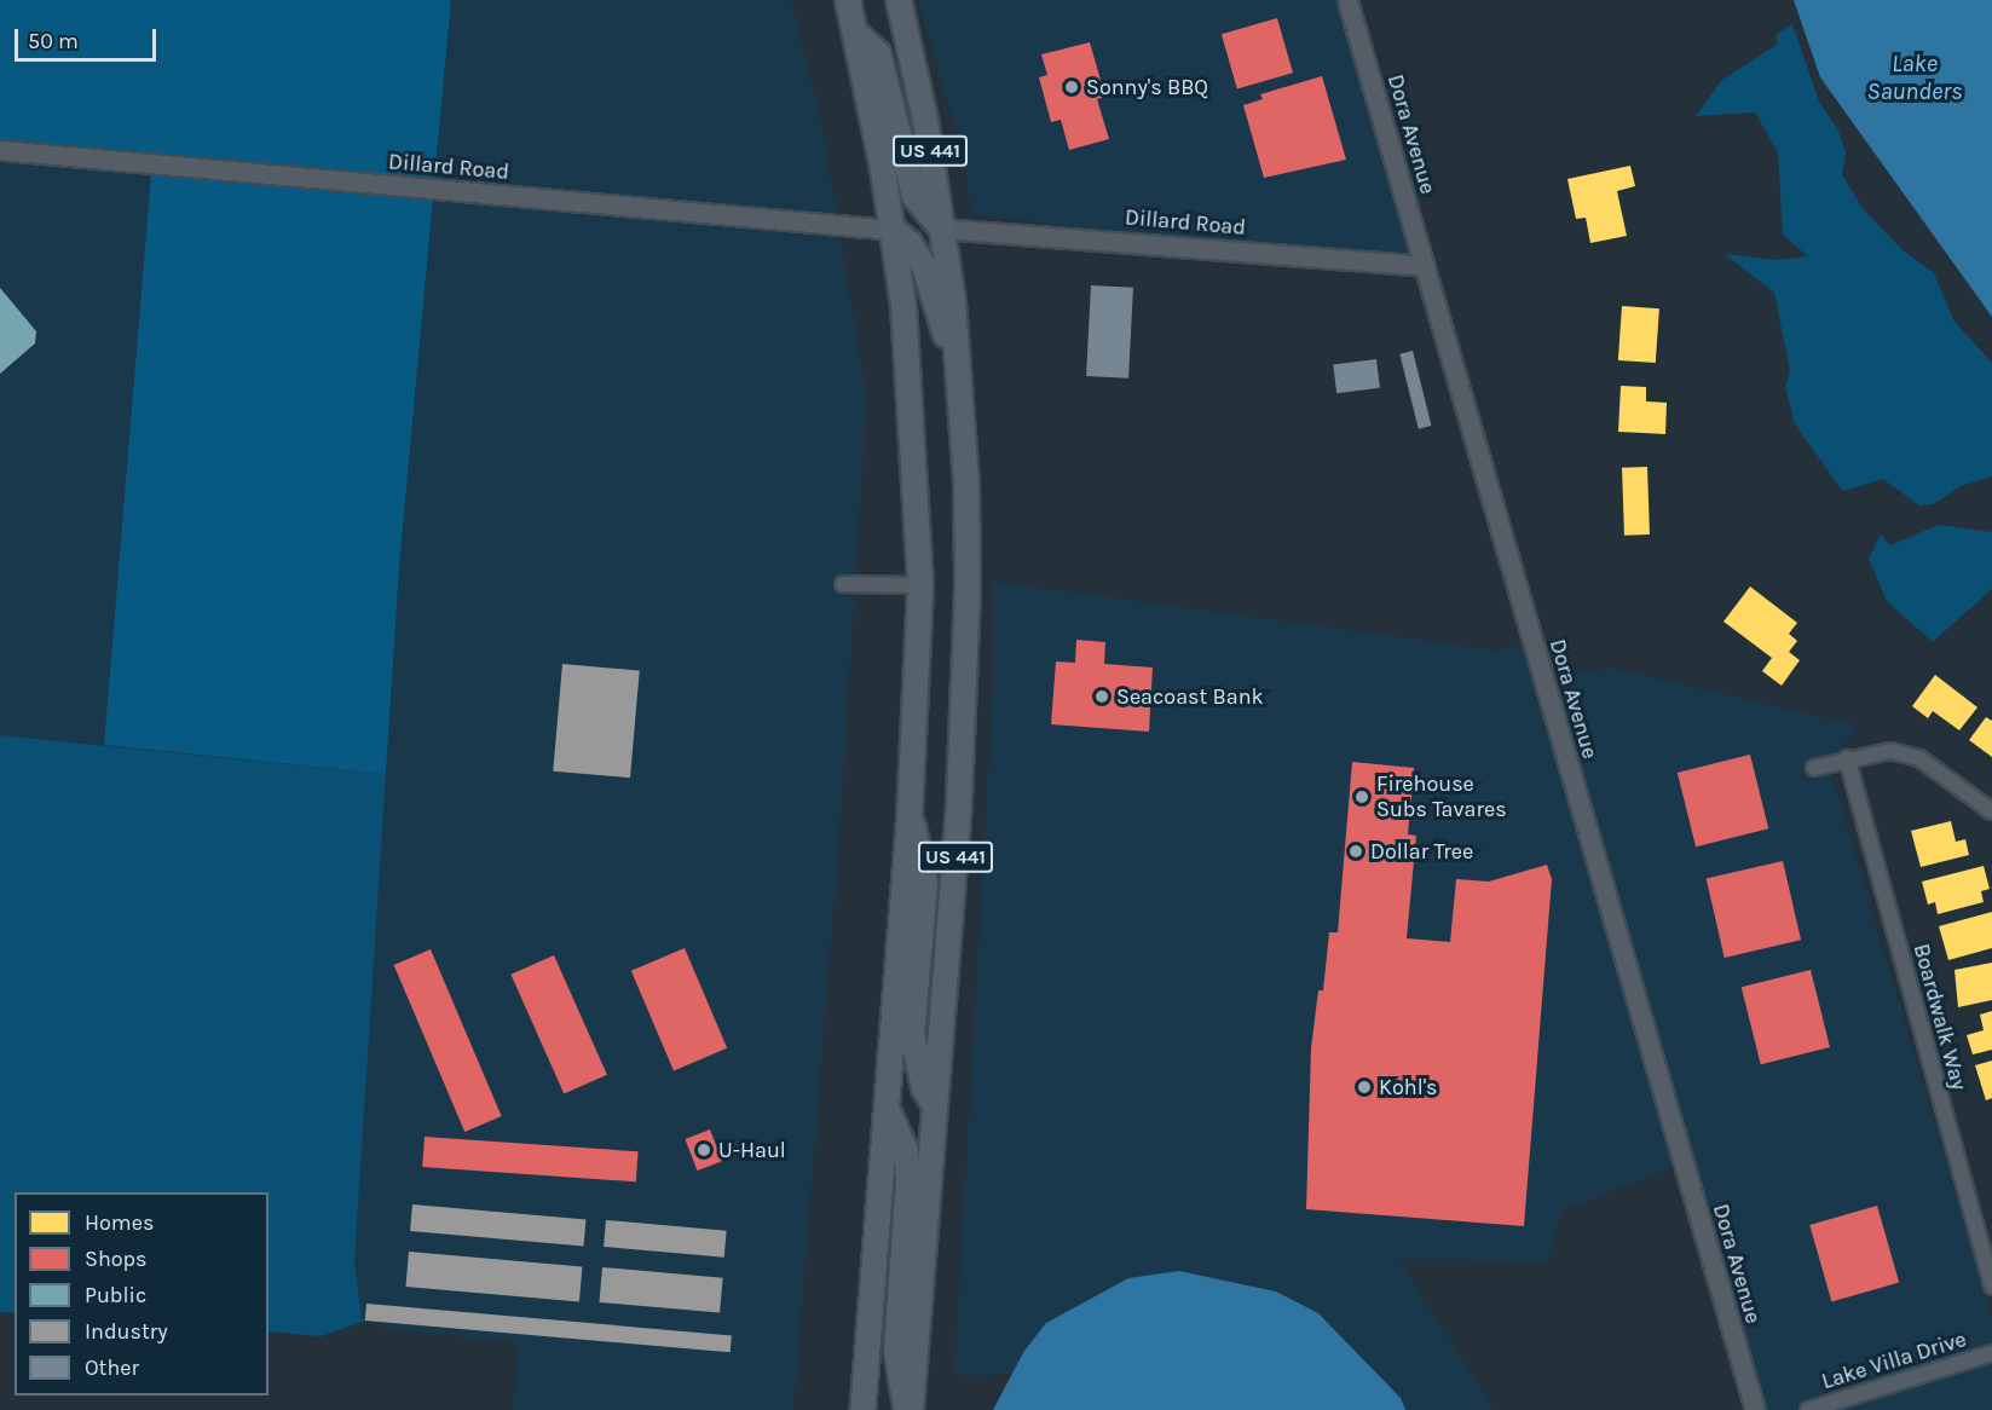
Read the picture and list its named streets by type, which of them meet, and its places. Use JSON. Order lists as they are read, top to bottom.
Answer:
{
  "streets": {
    "main road": ["US 441"],
    "street": [
      "Dora Avenue",
      "Dillard Road",
      "Boardwalk Way",
      "Lake Villa Drive"
    ]
  },
  "crossings": [
    ["Dora Avenue", "Dillard Road"],
    ["US 441", "Dillard Road"]
  ],
  "water": ["Lake Saunders"],
  "places": [
    "Sonny's BBQ",
    "Seacoast Bank",
    "Firehouse Subs Tavares",
    "Dollar Tree",
    "Kohl's",
    "U-Haul"
  ],
  "legend": [
    "Homes",
    "Shops",
    "Public",
    "Industry",
    "Other"
  ],
  "scale_bar": "50 m"
}
